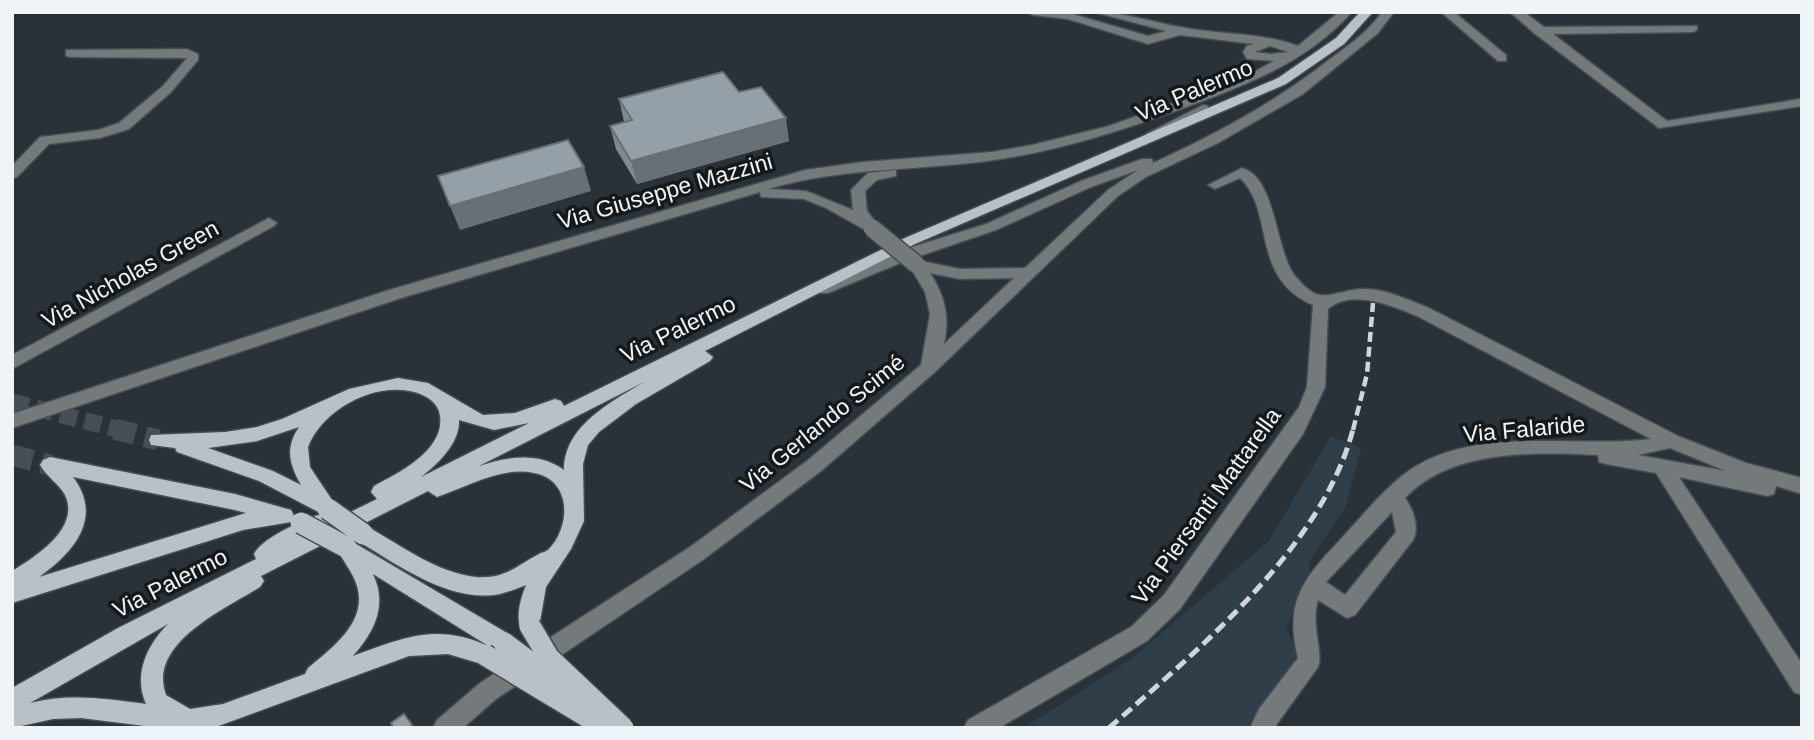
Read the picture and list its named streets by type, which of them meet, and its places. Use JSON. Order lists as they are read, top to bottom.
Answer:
{
  "streets": {
    "main road": ["Via Palermo"],
    "street": [
      "Via Giuseppe Mazzini",
      "Via Nicholas Green",
      "Via Gerlando Scimé",
      "Via Falaride",
      "Via Piersanti Mattarella"
    ]
  }
}
